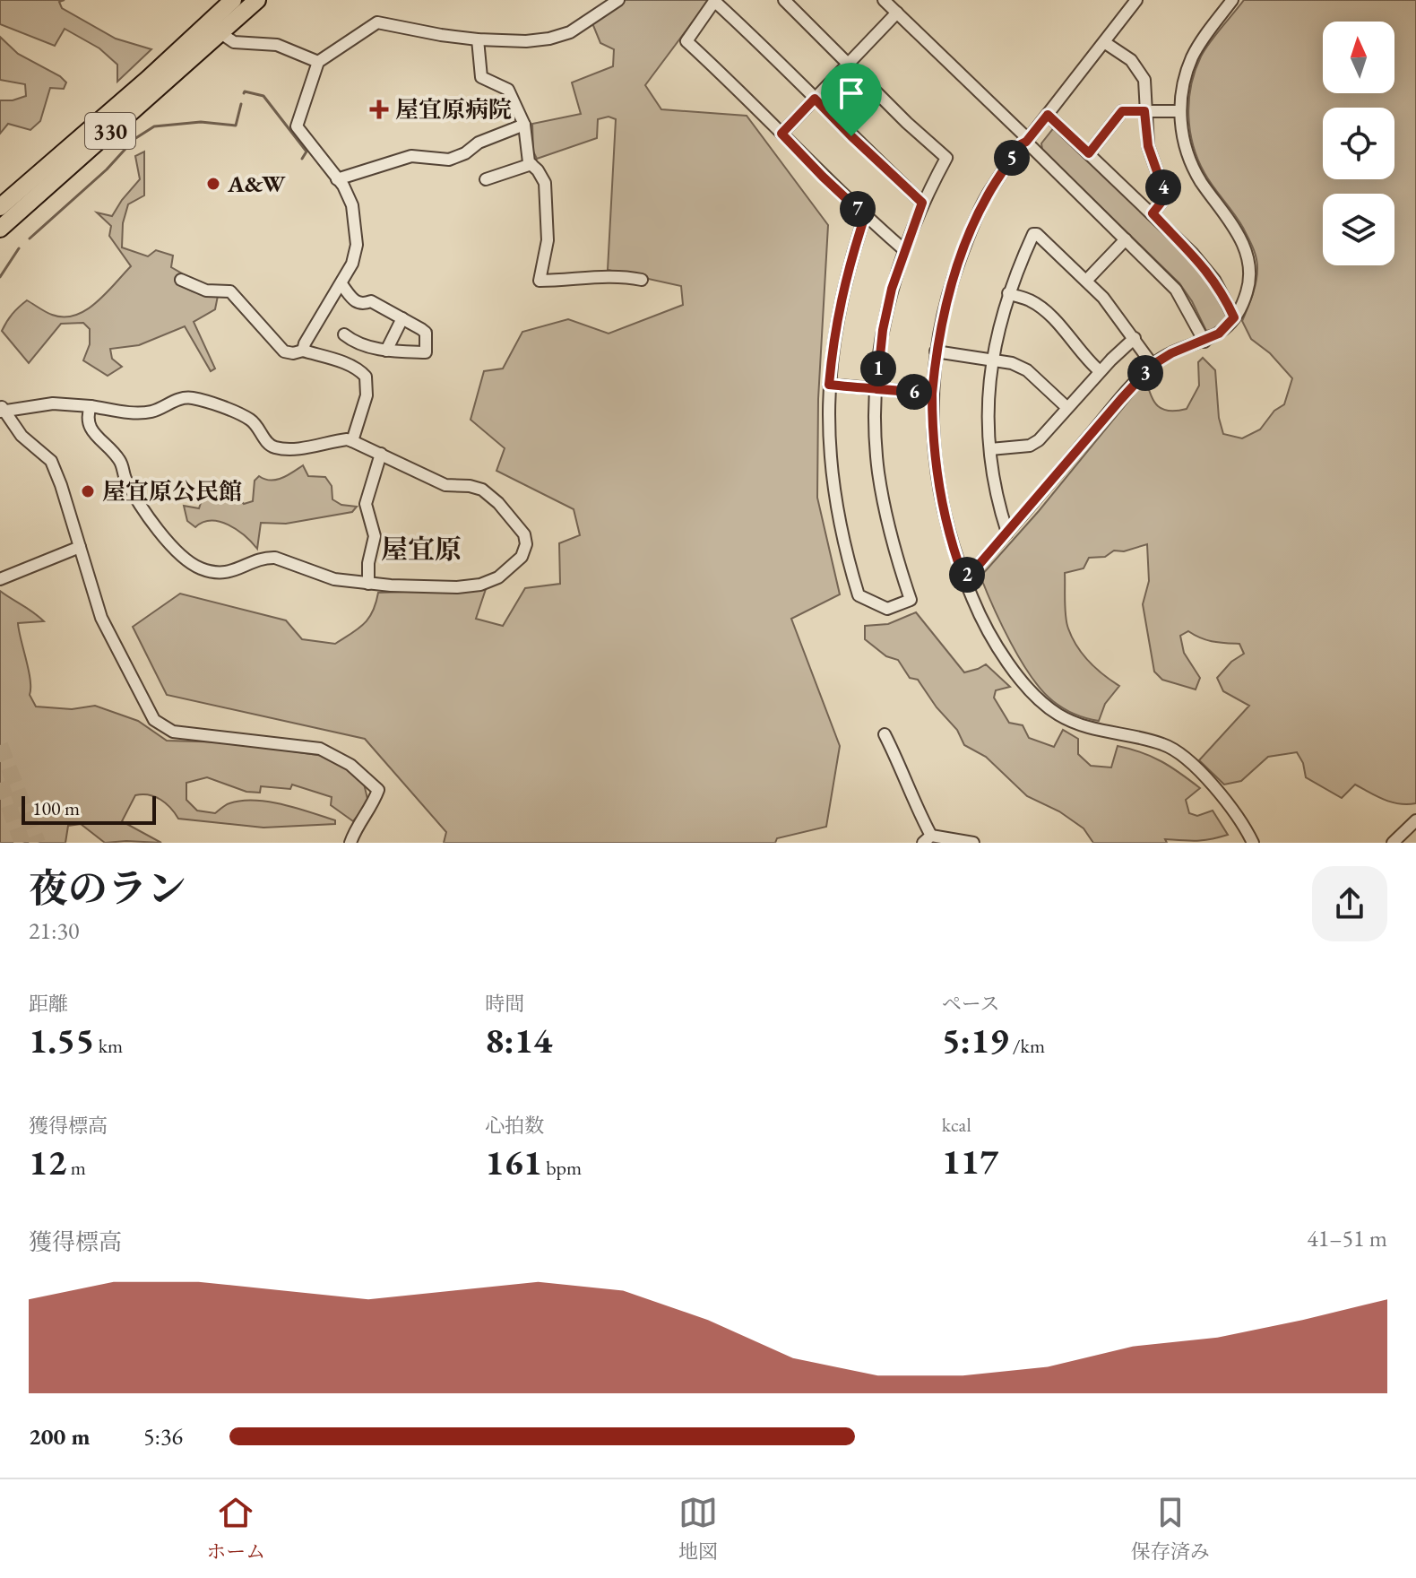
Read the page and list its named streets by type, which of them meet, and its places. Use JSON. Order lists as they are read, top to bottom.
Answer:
{
  "streets": {
    "highway": ["330"]
  },
  "districts": ["屋宜原"],
  "places": {
    "health": ["屋宜原病院"],
    "other": ["A&W", "屋宜原公民館"]
  },
  "scale_bar": "100 m",
  "north": "top",
  "page": {
    "pins": [
      "5",
      "4",
      "7",
      "1",
      "3",
      "6",
      "2"
    ],
    "scale": "100 m",
    "heading": ["夜のラン", "21:30"],
    "stats": [
      ["距離", "1.55 km"],
      ["時間", "8:14"],
      ["ペース", "5:19 /km"],
      ["獲得標高", "12 m"],
      ["心拍数", "161 bpm"],
      ["kcal", "117"]
    ],
    "chart": ["獲得標高", "41–51 m"],
    "list": [
      {
        "name": "200 m",
        "note": "5:36"
      }
    ],
    "tabs": ["ホーム", "地図", "保存済み"]
  }
}
